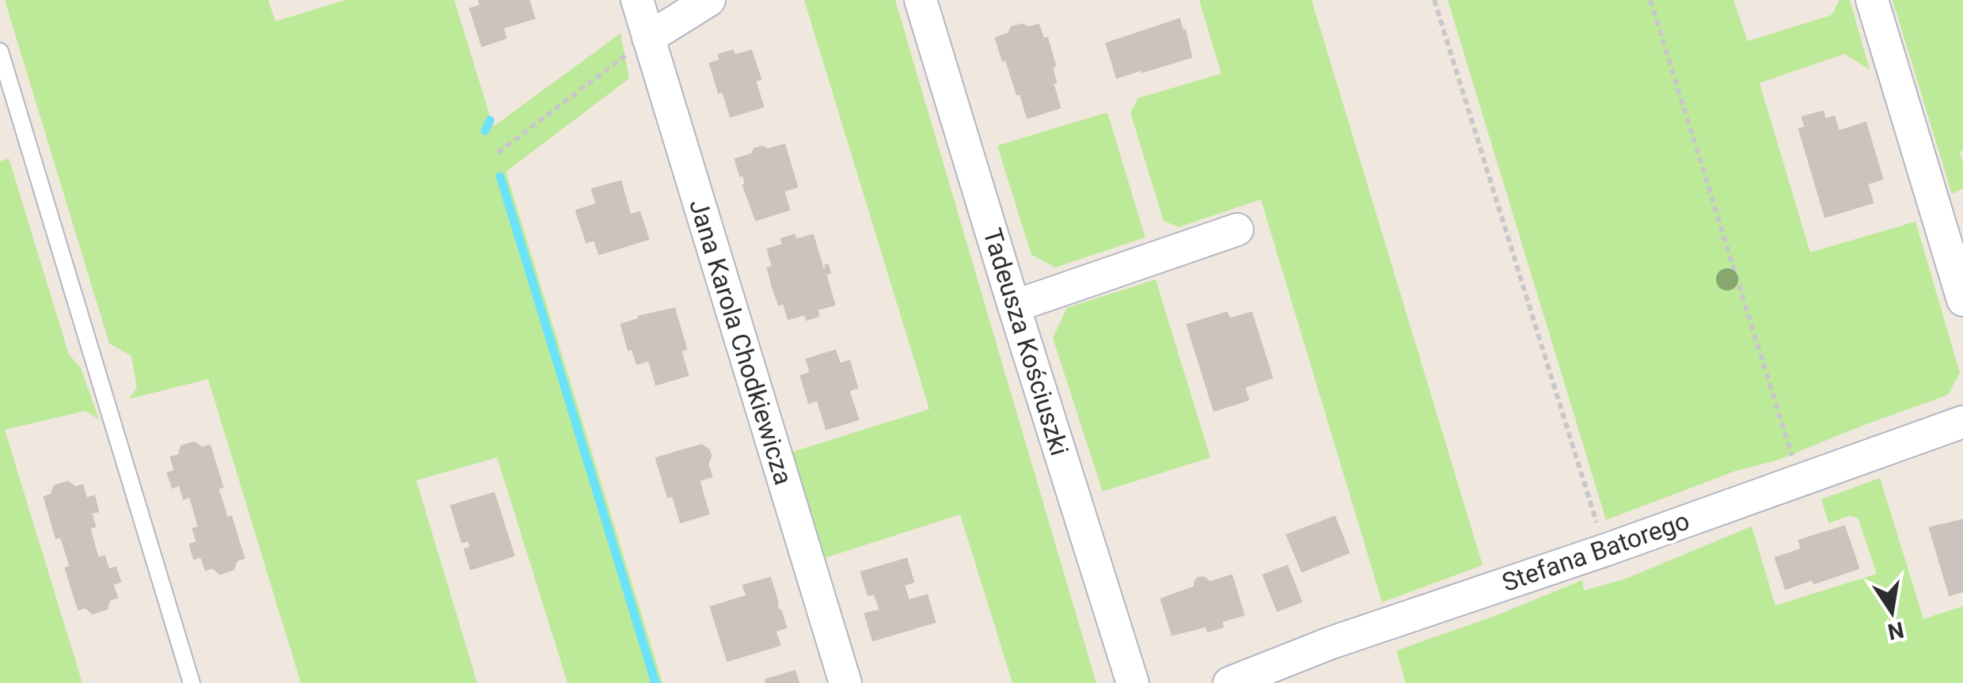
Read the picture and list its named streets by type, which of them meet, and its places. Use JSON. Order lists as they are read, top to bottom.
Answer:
{
  "streets": {
    "street": ["Jana Karola Chodkiewicza", "Tadeusza Kościuszki", "Stefana Batorego"]
  },
  "north": "bottom"
}
